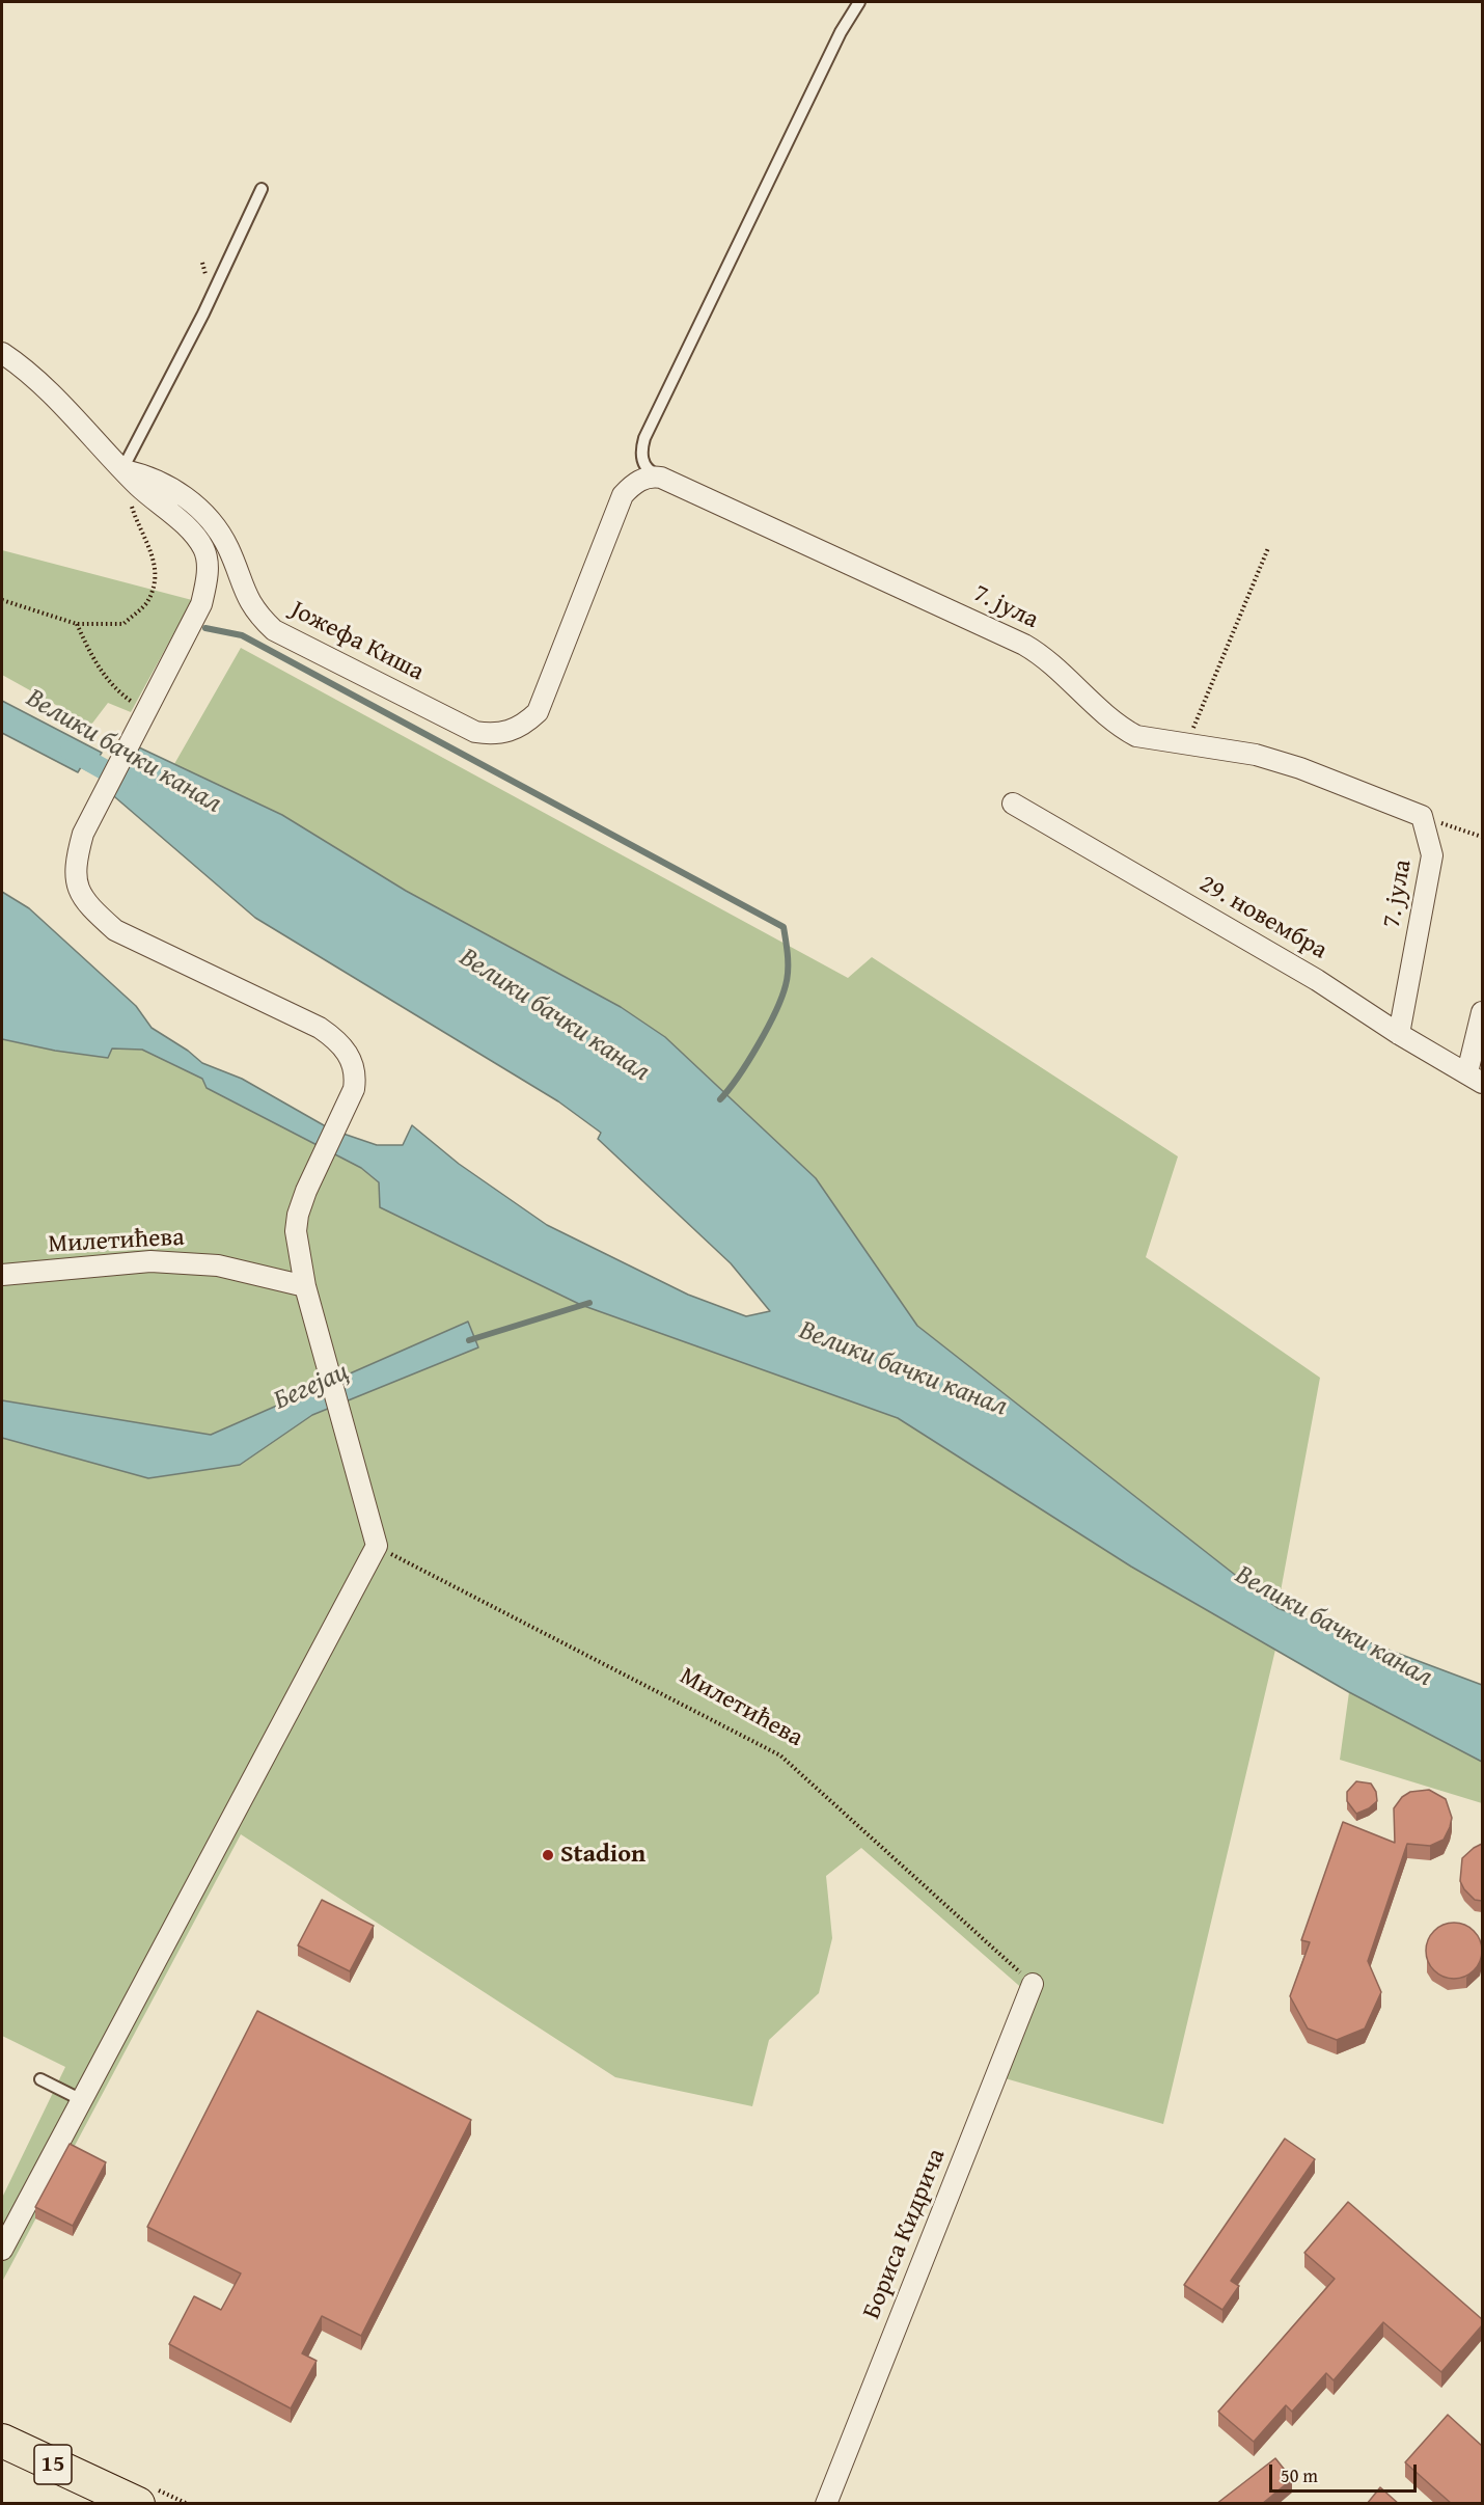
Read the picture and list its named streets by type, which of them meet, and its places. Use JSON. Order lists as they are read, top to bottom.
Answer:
{
  "streets": {
    "main road": ["15"],
    "street": [
      "7. јула",
      "Јожефа Киша",
      "29. новембра",
      "Милетићева",
      "Бориса Кидрича"
    ]
  },
  "crossings": [
    ["7. јула", "Јожефа Киша"],
    ["7. јула", "29. новембра"],
    ["Јожефа Киша", "Милетићева"],
    ["Милетићева", "Бориса Кидрича"]
  ],
  "water": ["Велики бачки канал", "Бегејац"],
  "places": ["Stadion"],
  "scale_bar": "50 m"
}
